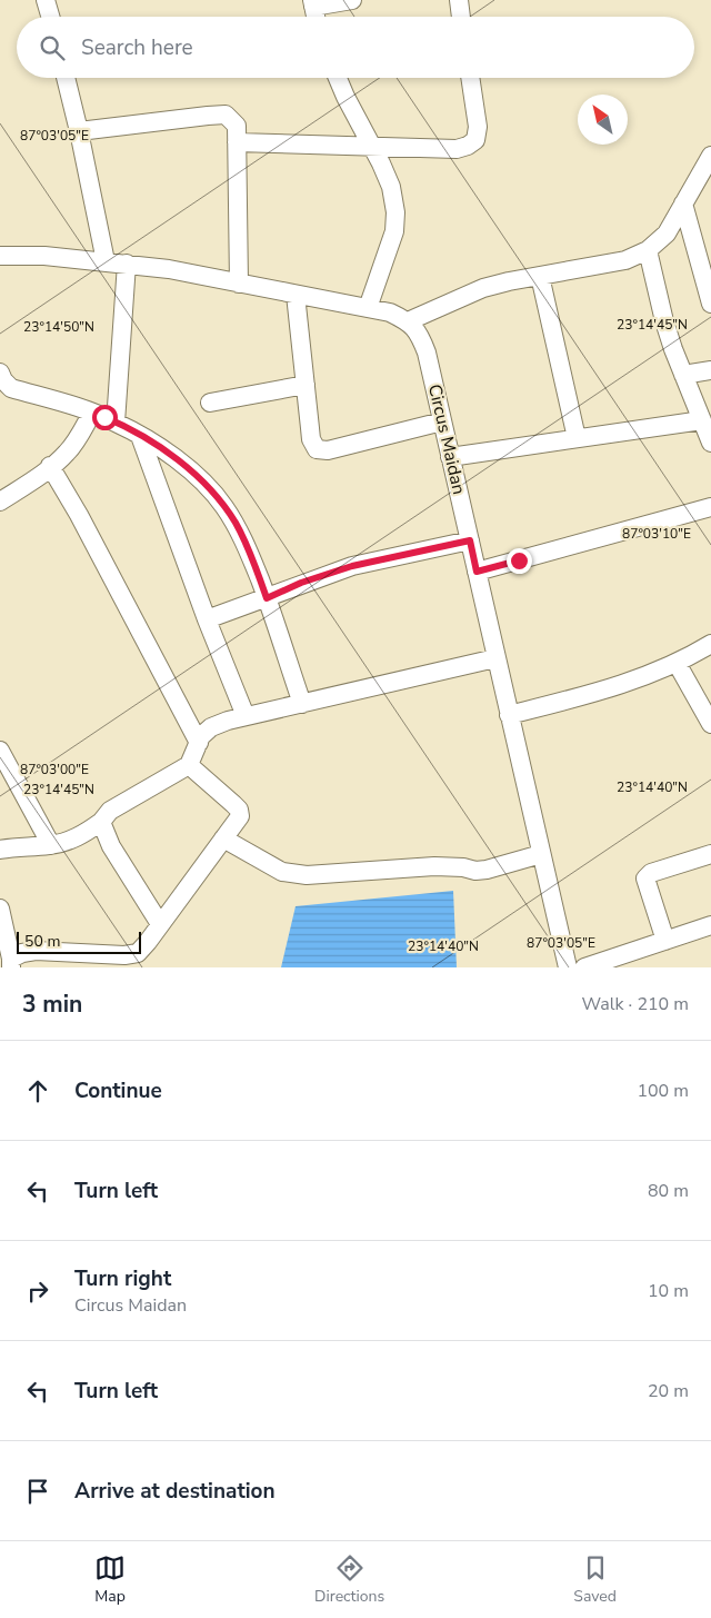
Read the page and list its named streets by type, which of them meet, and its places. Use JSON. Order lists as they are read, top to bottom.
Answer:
{
  "streets": {
    "street": ["Circus Maidan"]
  },
  "scale_bar": "50 m",
  "north": "top left",
  "page": {
    "search": "Search here",
    "scale": "50 m",
    "heading": ["3 min", "Walk · 210 m"],
    "list": [
      ["Continue", "100 m"],
      ["Turn left", "80 m"],
      ["Turn right", "Circus Maidan", "10 m"],
      ["Turn left", "20 m"],
      "Arrive at destination"
    ],
    "nav": ["Map", "Directions", "Saved"]
  },
  "coordinates": [
    "87°03'05\"E",
    "23°14'45\"N",
    "23°14'50\"N",
    "87°03'10\"E",
    "87°03'00\"E",
    "23°14'40\"N"
  ]
}
